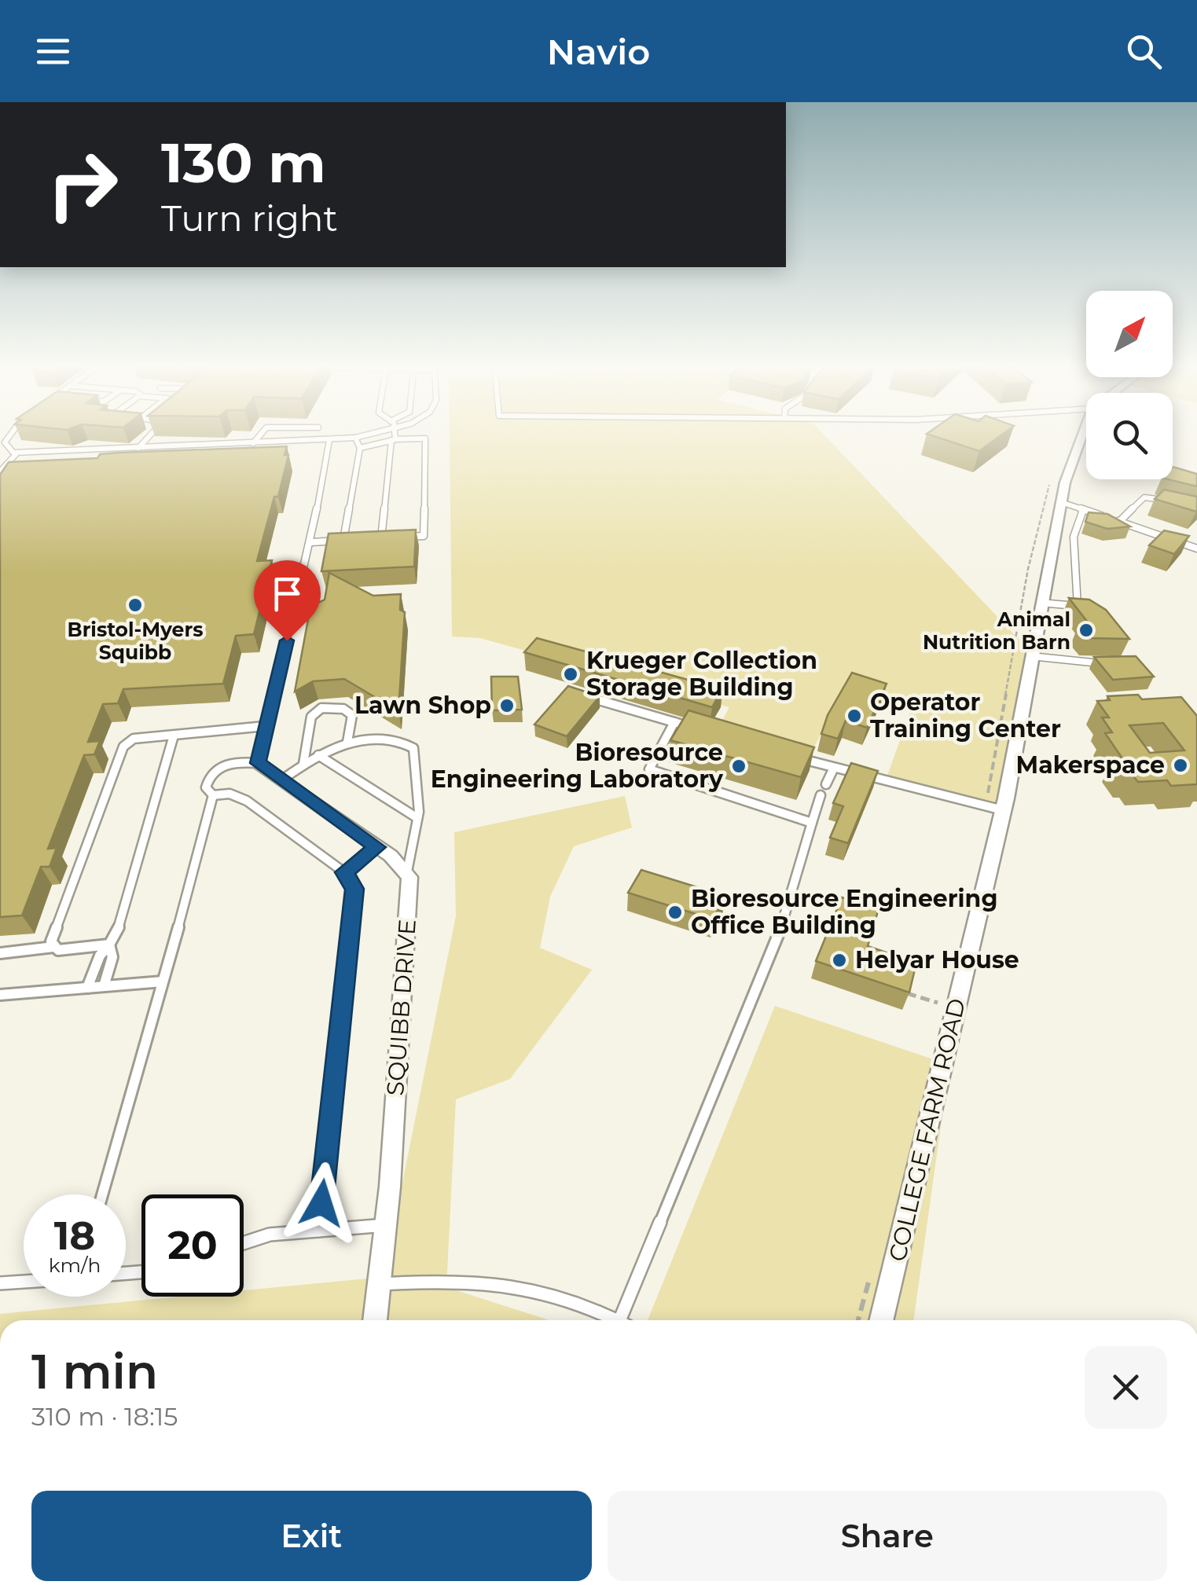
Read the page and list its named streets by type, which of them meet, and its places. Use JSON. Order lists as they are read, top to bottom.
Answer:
{
  "streets": {
    "street": ["SQUIBB DRIVE", "COLLEGE FARM ROAD"]
  },
  "places": [
    "Bristol-Myers Squibb",
    "Animal Nutrition Barn",
    "Krueger Collection Storage Building",
    "Lawn Shop",
    "Operator Training Center",
    "Makerspace",
    "Bioresource Engineering Laboratory",
    "Bioresource Engineering Office Building",
    "Helyar House"
  ],
  "north": "top right",
  "page": {
    "header": "Navio",
    "turn": ["130 m", "Turn right"],
    "speed": "18 km/h",
    "limit": "20",
    "heading": ["1 min", "310 m · 18:15"],
    "buttons": ["Exit", "Share"]
  }
}
